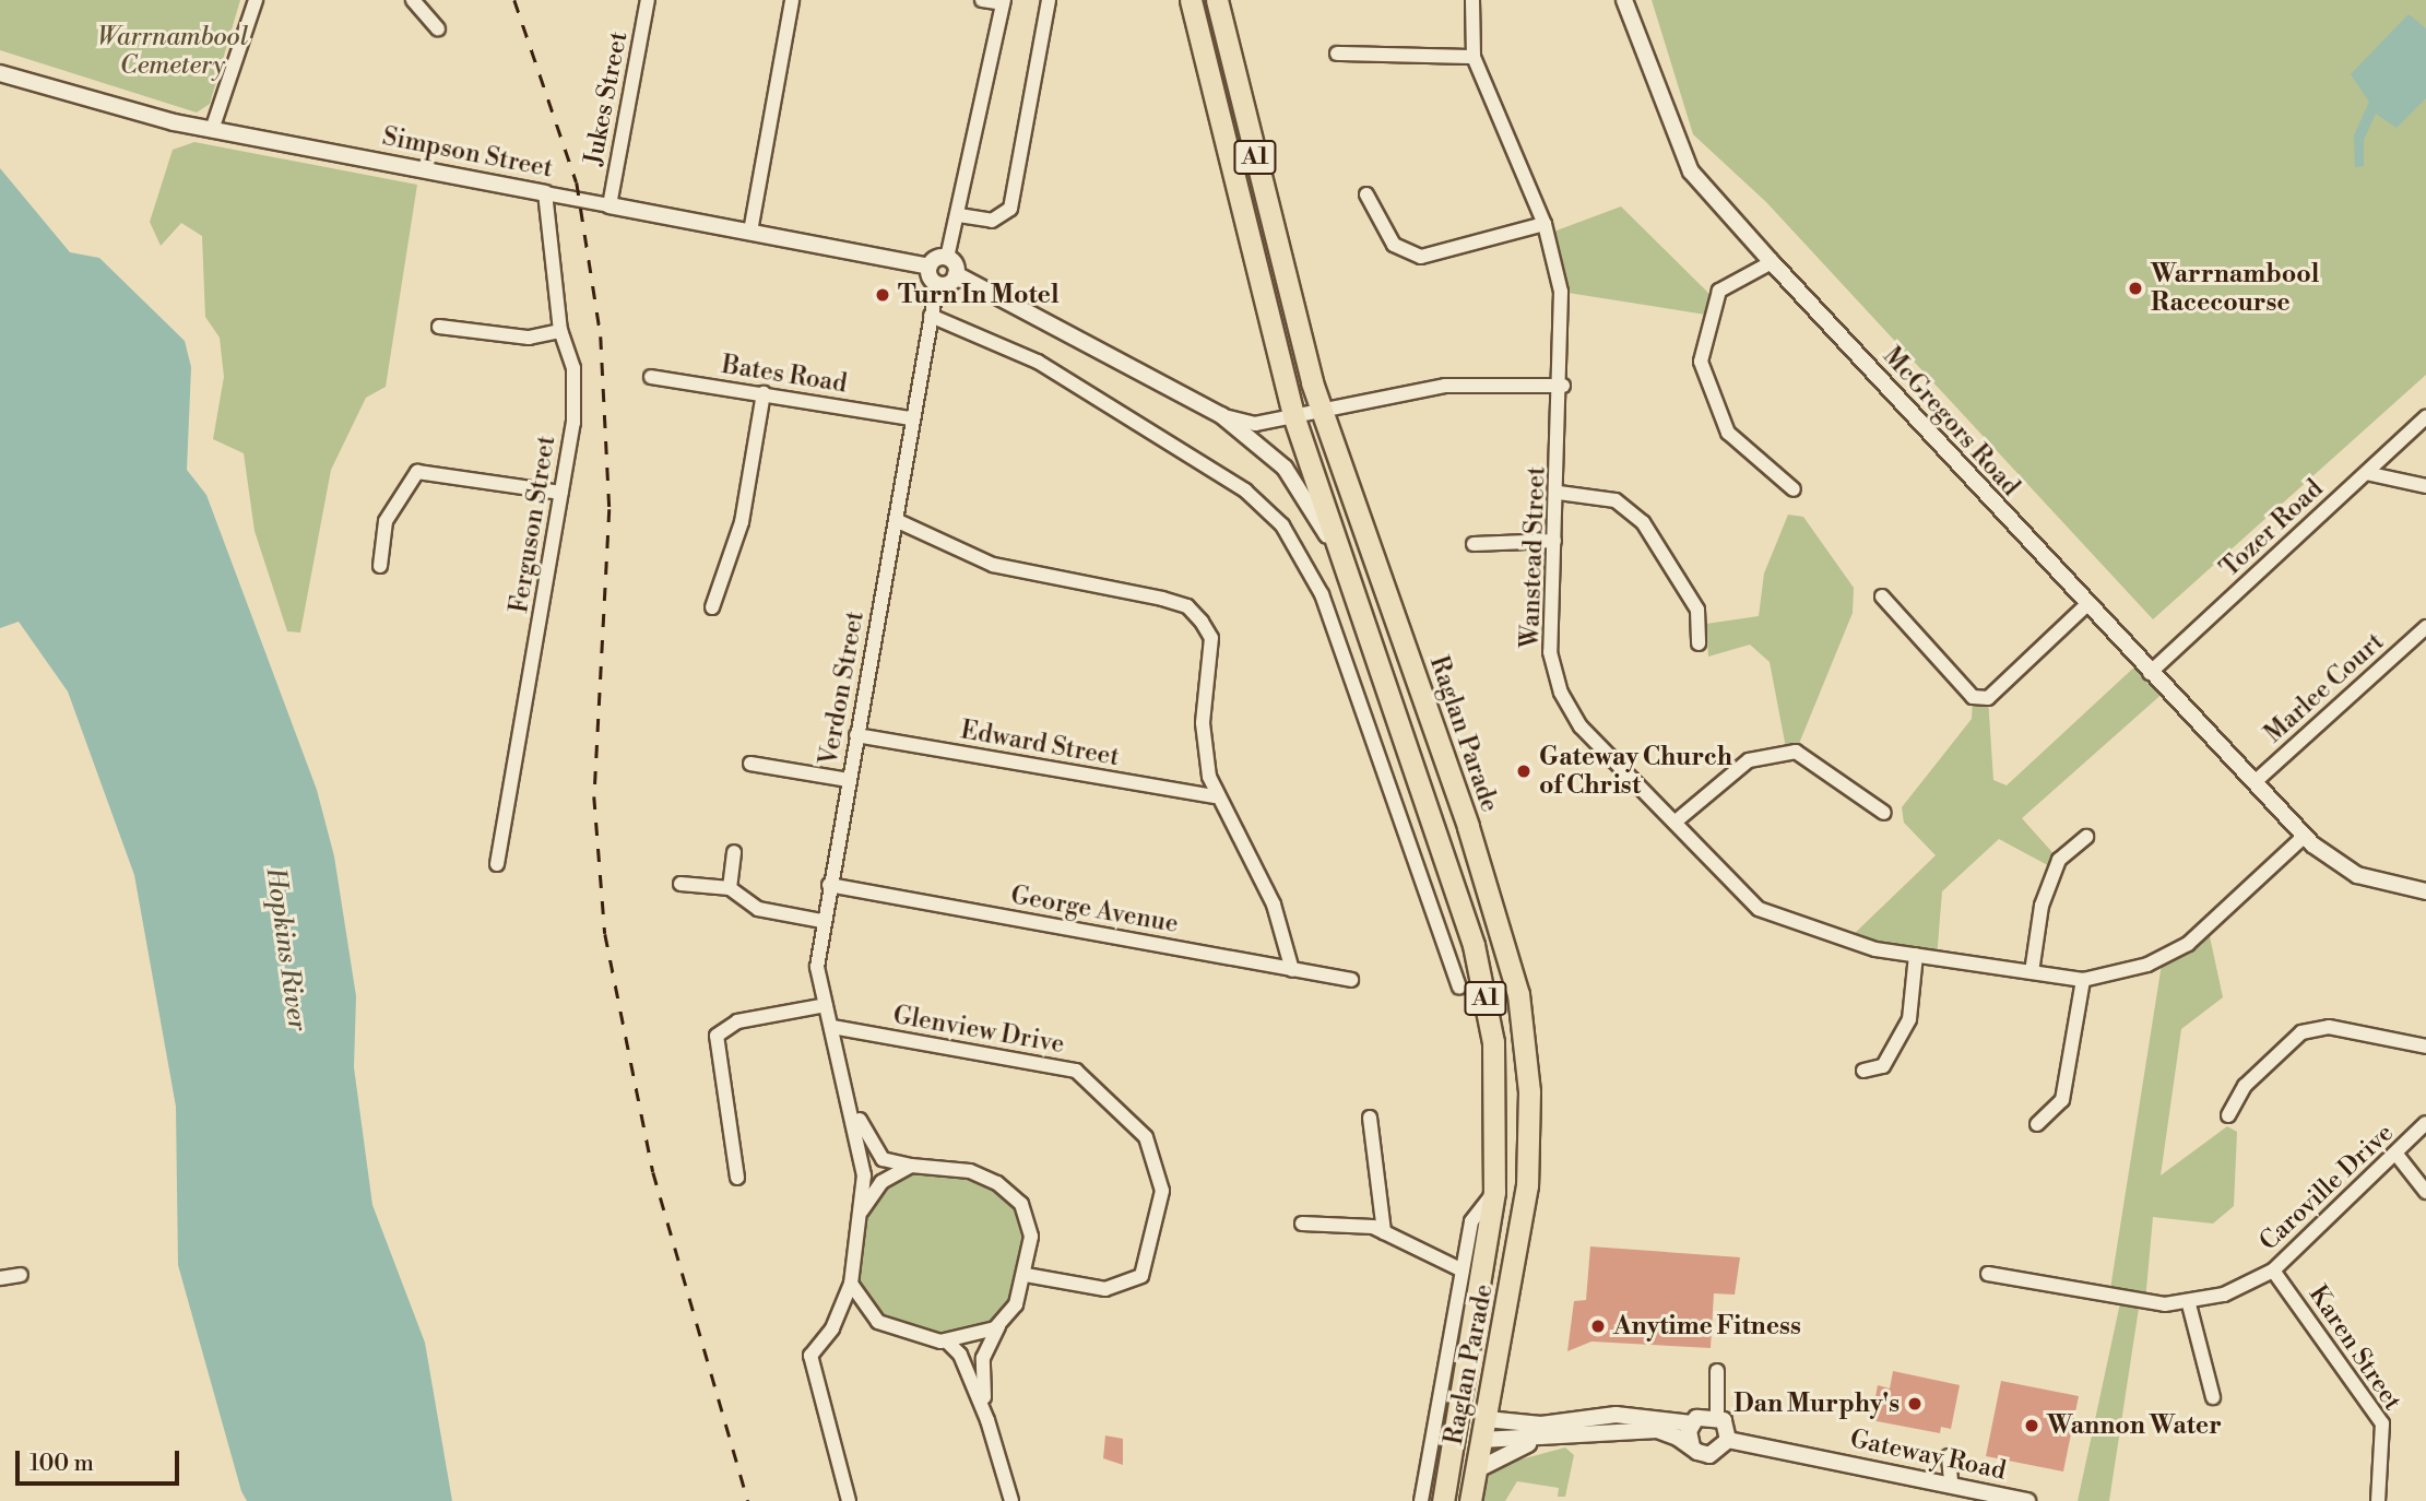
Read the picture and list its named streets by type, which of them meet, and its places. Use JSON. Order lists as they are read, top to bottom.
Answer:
{
  "streets": {
    "highway": ["A1", "Raglan Parade"],
    "street": [
      "Jukes Street",
      "Simpson Street",
      "Bates Road",
      "McGregors Road",
      "Ferguson Street",
      "Tozer Road",
      "Wanstead Street",
      "Verdon Street",
      "Marlee Court",
      "Edward Street",
      "George Avenue",
      "Glenview Drive",
      "Caroville Drive",
      "Karen Street",
      "Gateway Road"
    ]
  },
  "crossings": [
    ["Jukes Street", "Simpson Street"],
    ["Simpson Street", "Ferguson Street"],
    ["Bates Road", "Verdon Street"],
    ["McGregors Road", "Tozer Road"],
    ["McGregors Road", "Wanstead Street"],
    ["McGregors Road", "Marlee Court"],
    ["Verdon Street", "Edward Street"],
    ["Verdon Street", "George Avenue"],
    ["Verdon Street", "Glenview Drive"],
    ["Caroville Drive", "Karen Street"]
  ],
  "water": ["Hopkins River"],
  "parks": ["Warrnambool Cemetery"],
  "places": [
    "Warrnambool Racecourse",
    "Turn In Motel",
    "Gateway Church of Christ",
    "Anytime Fitness",
    "Dan Murphy's",
    "Wannon Water"
  ],
  "scale_bar": "100 m"
}
